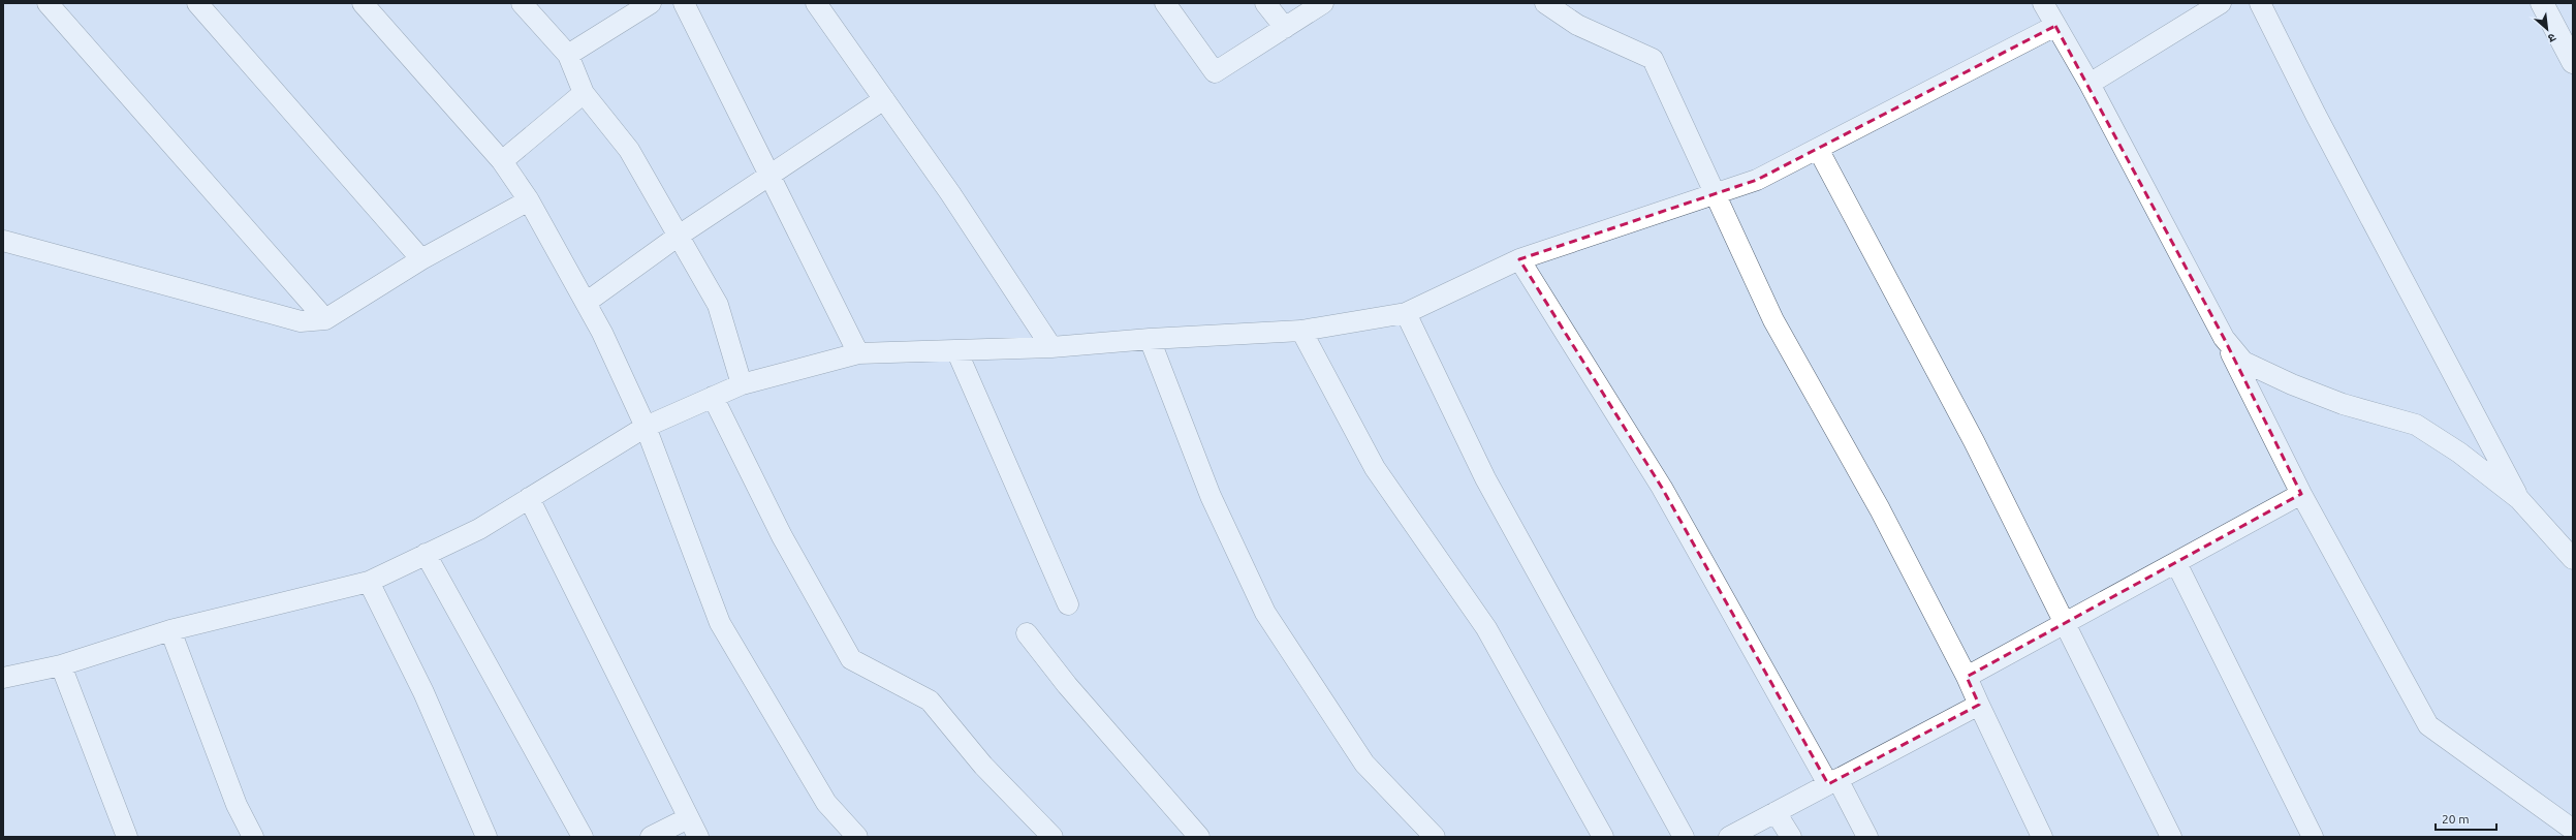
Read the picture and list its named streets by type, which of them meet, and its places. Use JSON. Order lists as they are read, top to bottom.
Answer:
{
  "scale_bar": "20 m",
  "north": "bottom right"
}
